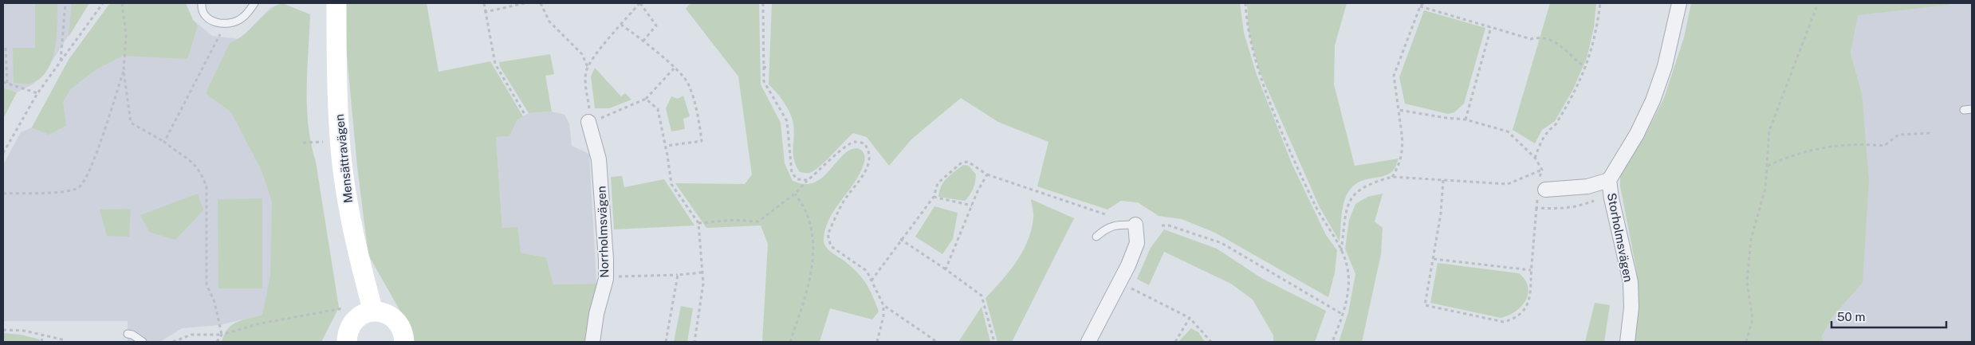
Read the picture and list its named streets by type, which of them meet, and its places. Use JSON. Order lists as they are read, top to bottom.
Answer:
{
  "streets": {
    "street": ["Mensättravägen", "Norrholmsvägen", "Storholmsvägen"]
  },
  "scale_bar": "50 m"
}
